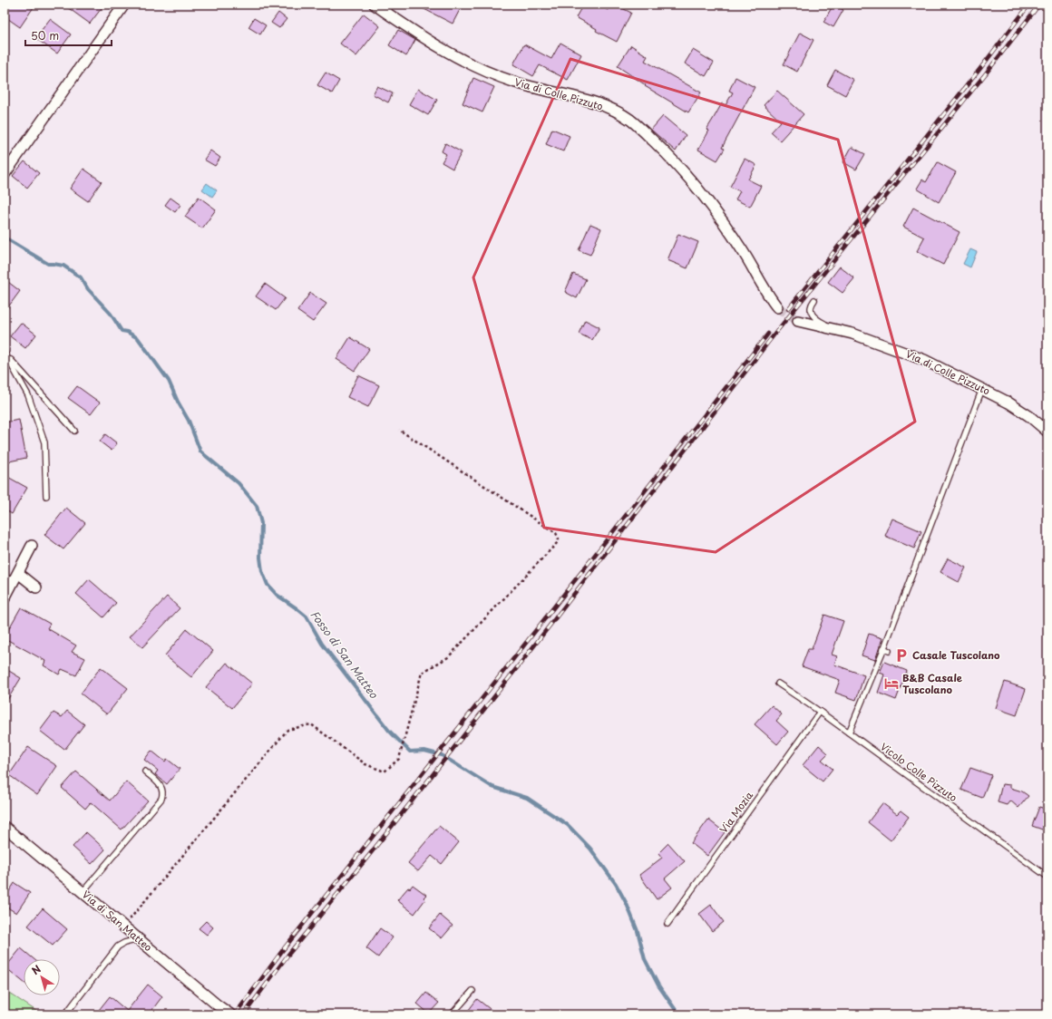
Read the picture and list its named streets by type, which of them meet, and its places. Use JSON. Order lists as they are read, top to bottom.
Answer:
{
  "streets": {
    "street": ["Via di Colle Pizzuto", "Via di San Matteo"],
    "lane": ["Vicolo Colle Pizzuto", "Via Mozia"]
  },
  "crossings": [
    ["Vicolo Colle Pizzuto", "Via Mozia"]
  ],
  "water": ["Fosso di San Matteo"],
  "places": {
    "parking": ["Casale Tuscolano"],
    "hotel": ["B&B Casale Tuscolano"]
  },
  "scale_bar": "50 m",
  "north": "top left"
}
